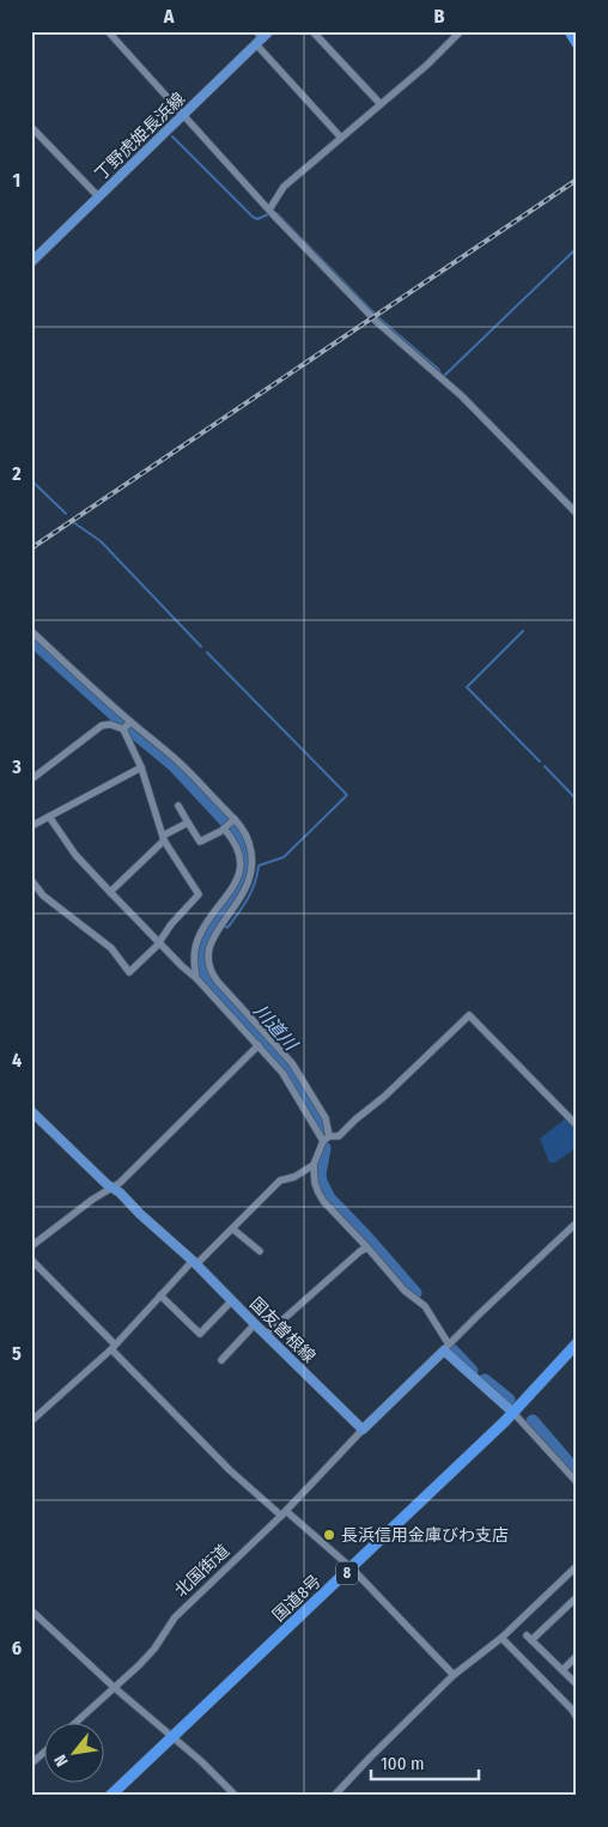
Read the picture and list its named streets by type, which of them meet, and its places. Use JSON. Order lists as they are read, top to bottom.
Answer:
{
  "streets": {
    "highway": ["8", "国道8号"],
    "main road": ["丁野虎姫長浜線", "国友曽根線"],
    "street": ["北国街道"]
  },
  "crossings": [
    ["国友曽根線", "北国街道"]
  ],
  "water": ["川道川"],
  "places": ["長浜信用金庫びわ支店"],
  "scale_bar": "100 m",
  "north": "bottom left",
  "grid": {
    "columns": ["A", "B"],
    "rows": [
      "1",
      "2",
      "3",
      "4",
      "5",
      "6"
    ]
  }
}
